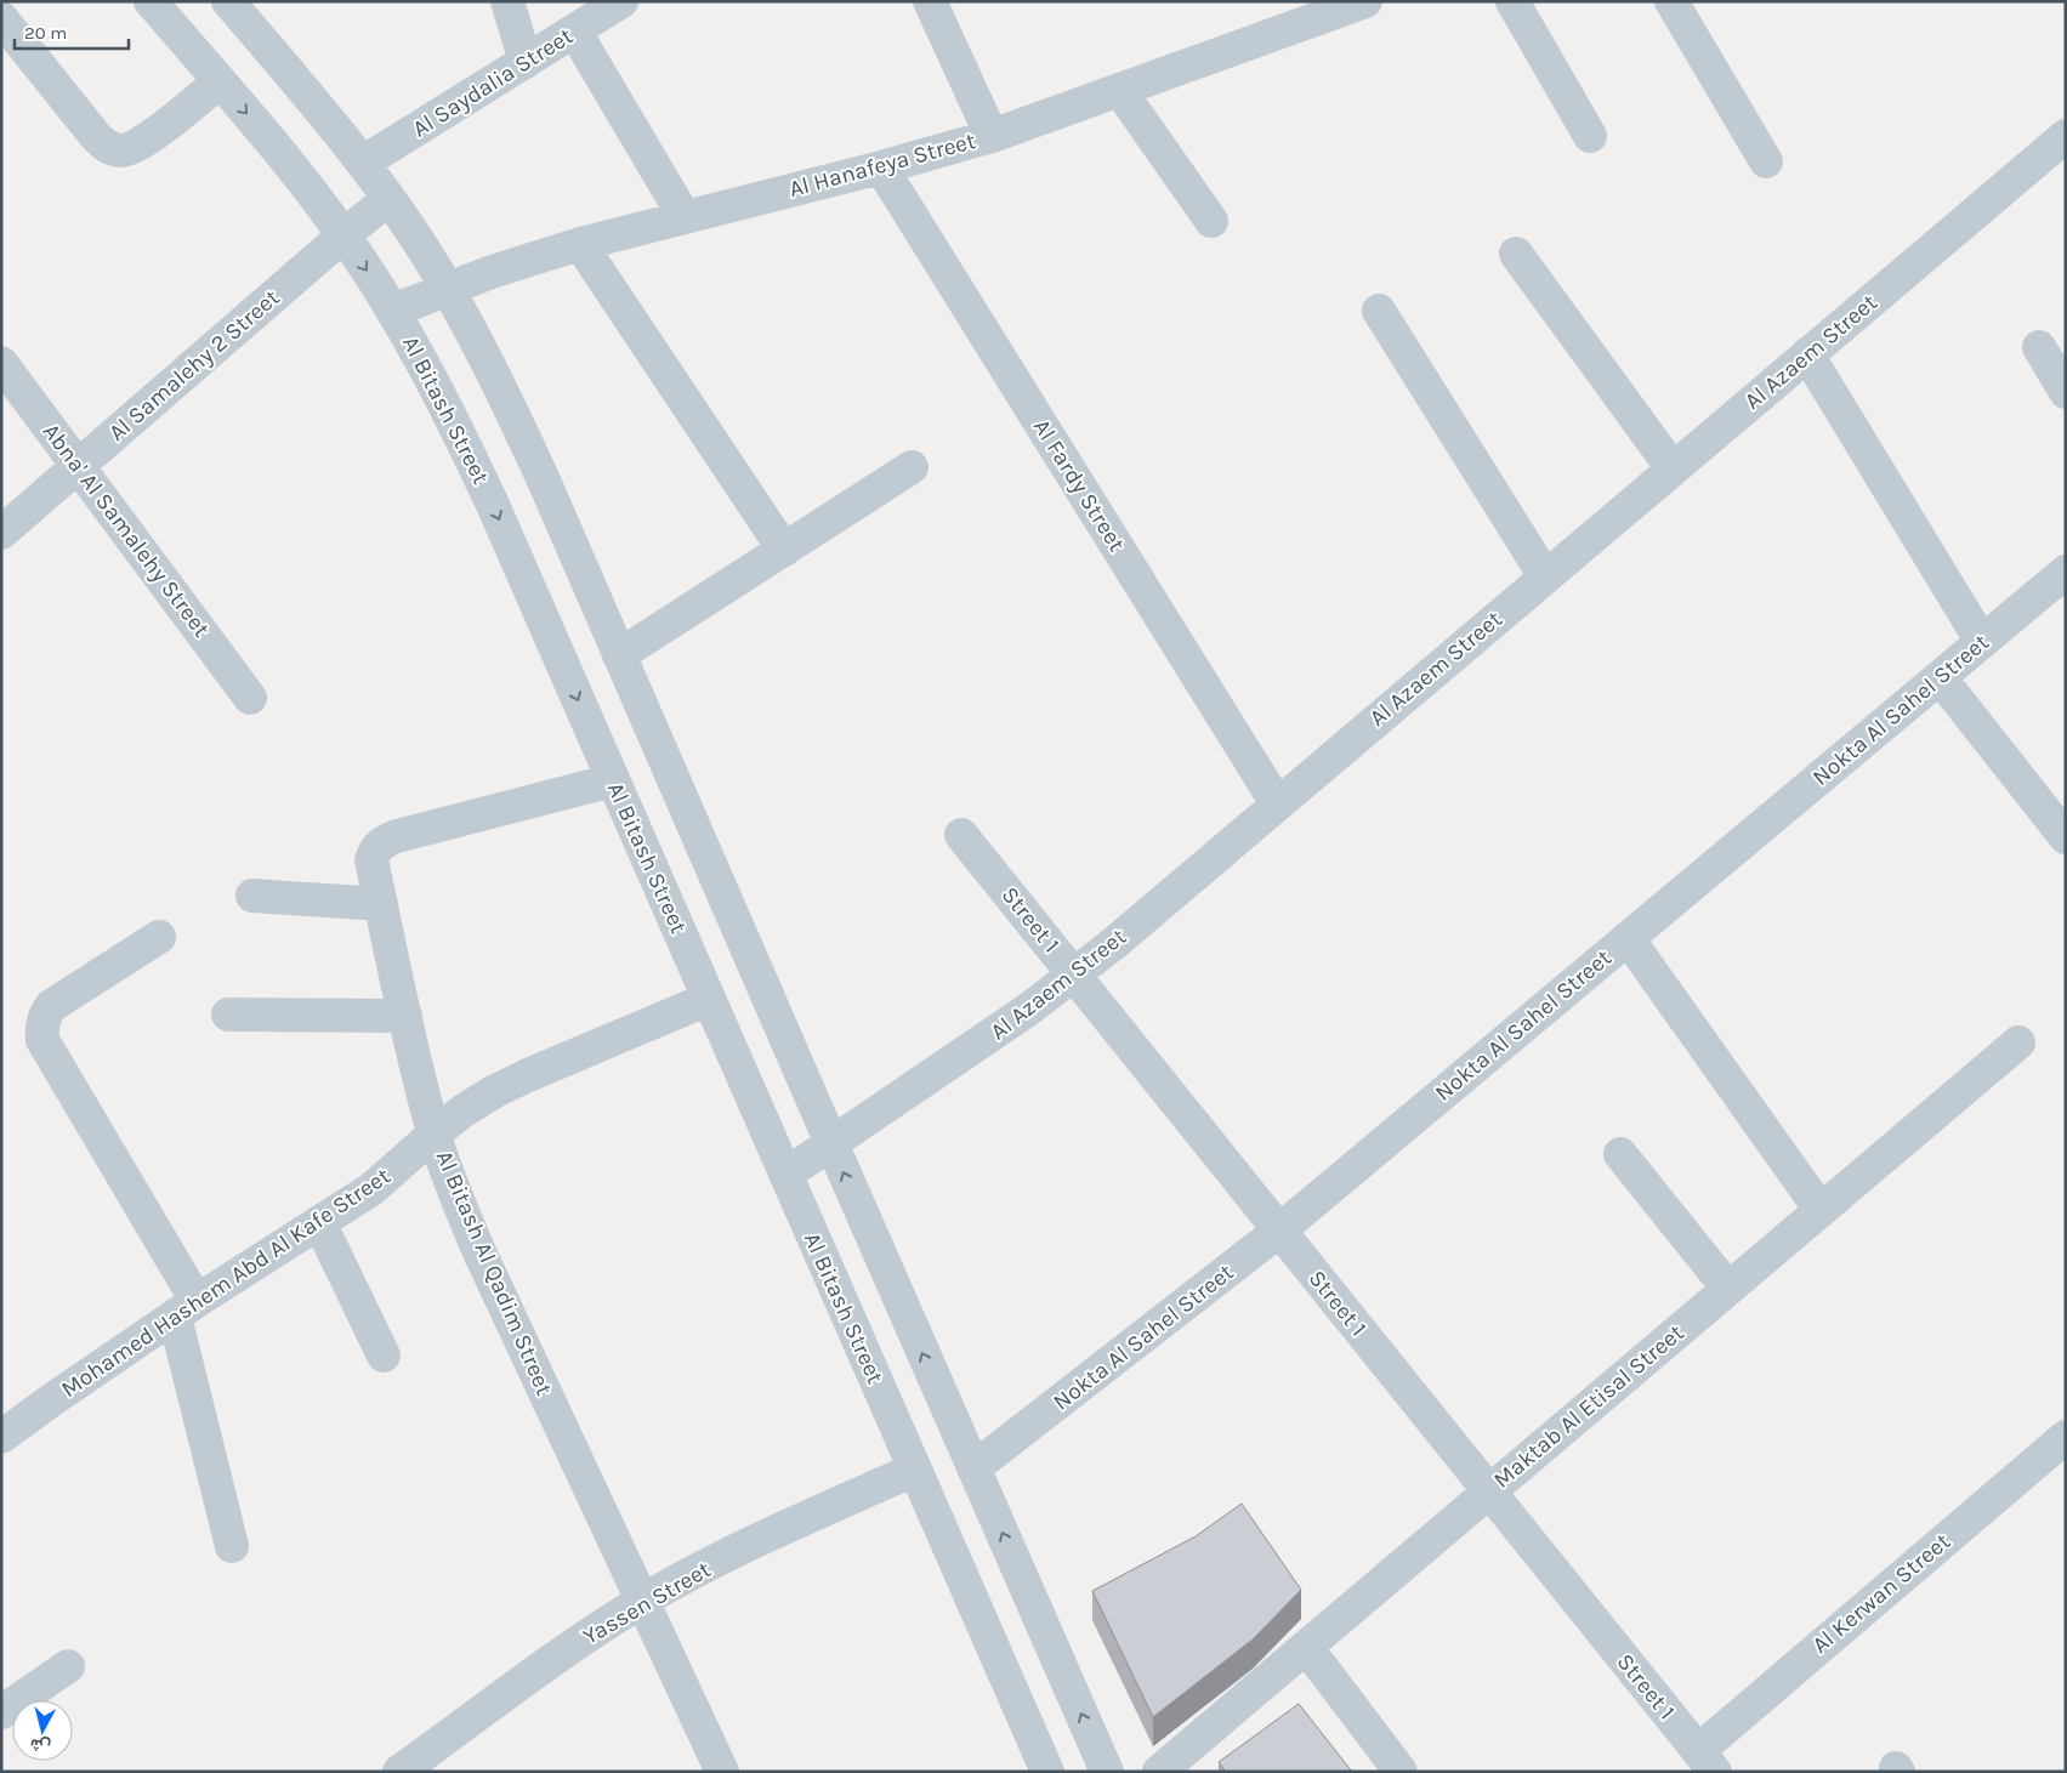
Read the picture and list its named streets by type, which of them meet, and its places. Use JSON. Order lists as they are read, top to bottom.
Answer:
{
  "streets": {
    "street": [
      "Al Saydalia Street",
      "Al Hanafeya Street",
      "Al Azaem Street",
      "Al Samalehy 2 Street",
      "Al Bitash Street",
      "Al Fardy Street",
      "Abna' Al Samalehy Street",
      "Nokta Al Sahel Street",
      "Street 1",
      "Al Bitash Al Qadim Street",
      "Mohamed Hashem Abd Al Kafe Street",
      "Maktab Al Etisal Street",
      "Al Kerwan Street",
      "Yassen Street"
    ]
  },
  "crossings": [
    ["Al Hanafeya Street", "Al Bitash Street"],
    ["Al Hanafeya Street", "Al Fardy Street"],
    ["Al Azaem Street", "Al Bitash Street"],
    ["Al Azaem Street", "Al Fardy Street"],
    ["Al Azaem Street", "Street 1"],
    ["Al Samalehy 2 Street", "Al Bitash Street"],
    ["Al Samalehy 2 Street", "Abna' Al Samalehy Street"],
    ["Al Bitash Street", "Al Bitash Al Qadim Street"],
    ["Al Bitash Street", "Mohamed Hashem Abd Al Kafe Street"],
    ["Al Bitash Street", "Yassen Street"],
    ["Nokta Al Sahel Street", "Street 1"],
    ["Street 1", "Maktab Al Etisal Street"],
    ["Street 1", "Al Kerwan Street"],
    ["Al Bitash Al Qadim Street", "Mohamed Hashem Abd Al Kafe Street"],
    ["Al Bitash Al Qadim Street", "Yassen Street"]
  ],
  "scale_bar": "20 m",
  "north": "bottom"
}
